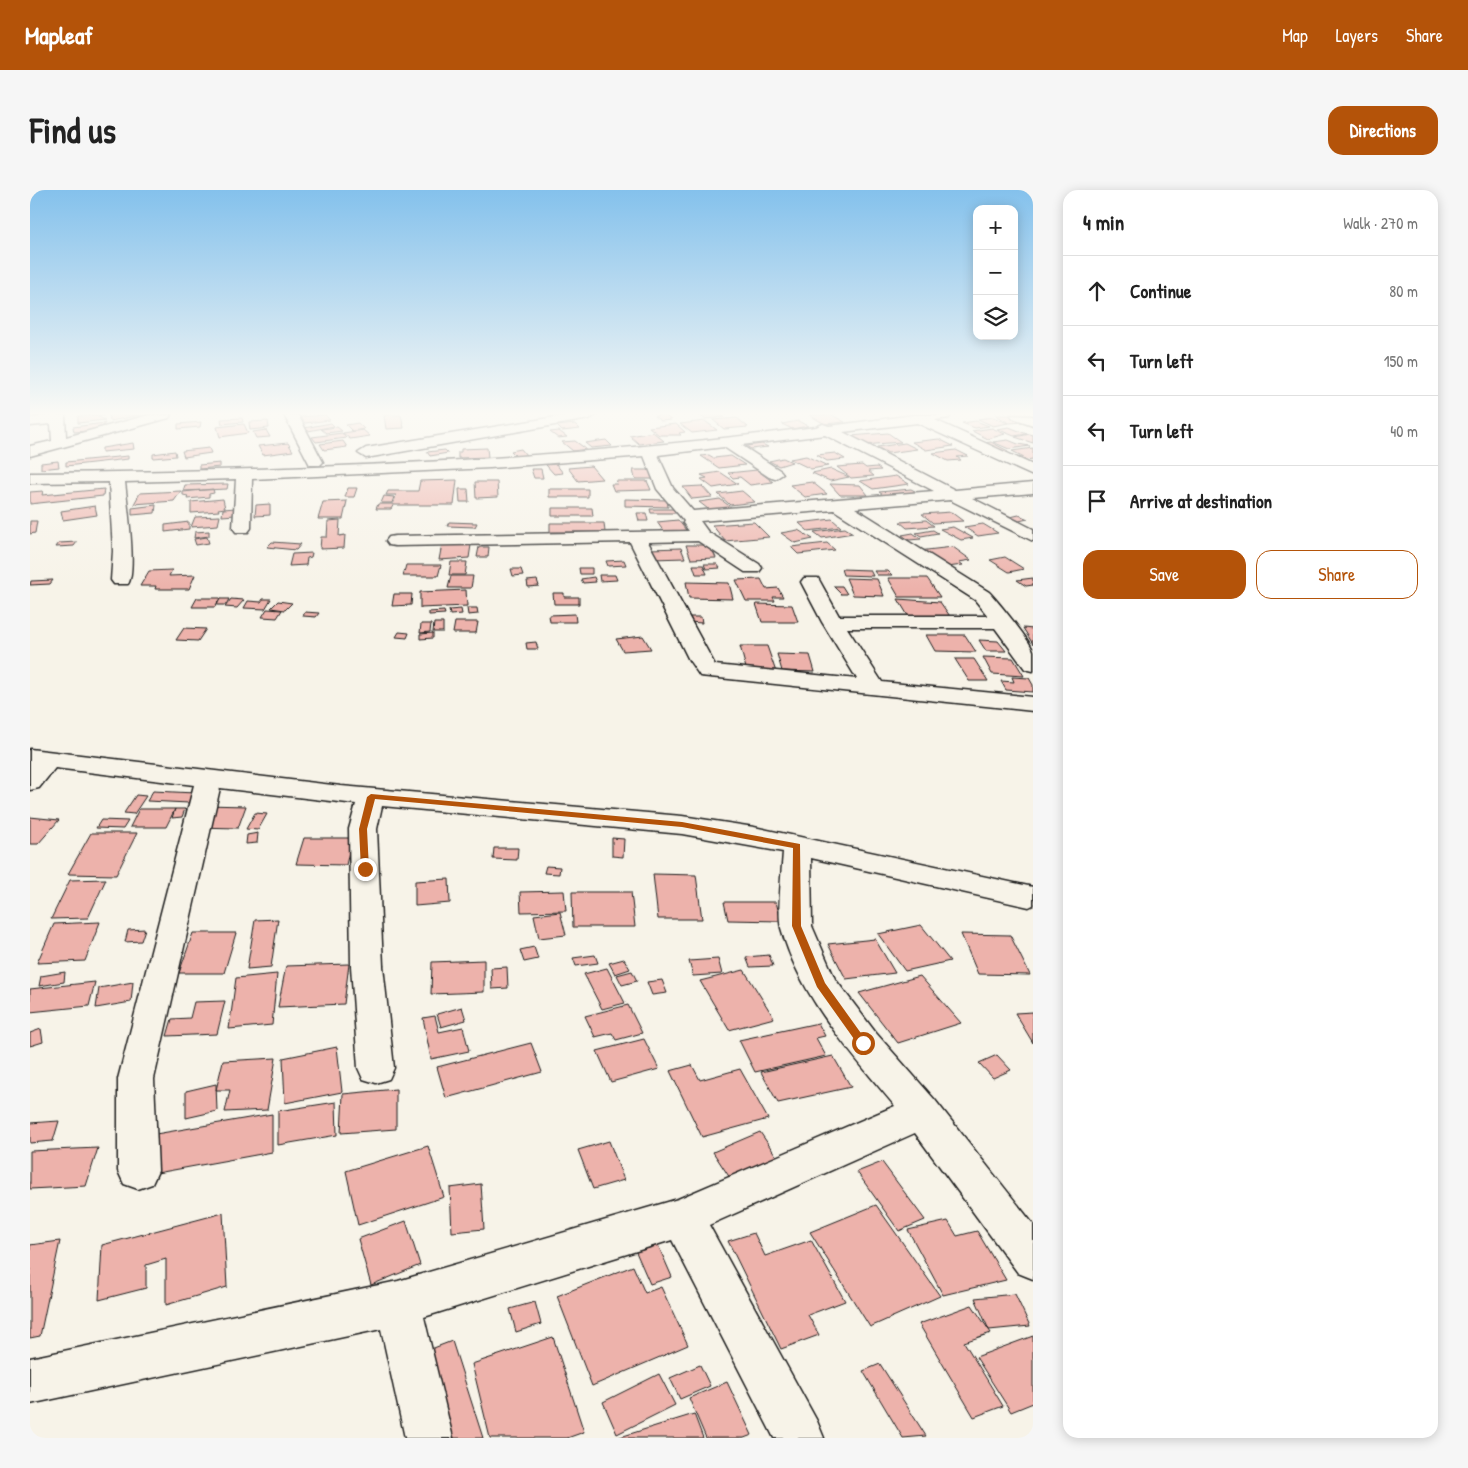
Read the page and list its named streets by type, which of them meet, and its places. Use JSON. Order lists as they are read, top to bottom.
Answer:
{
  "page": {
    "header": "Mapleaf",
    "nav": ["Map", "Layers", "Share"],
    "buttons": [
      "Directions",
      ["Save", "Share"]
    ],
    "title": "Find us",
    "heading": ["4 min", "Walk · 270 m"],
    "map_buttons": ["+", "−"],
    "list": [
      ["Continue", "80 m"],
      ["Turn left", "150 m"],
      ["Turn left", "40 m"],
      "Arrive at destination"
    ]
  }
}
